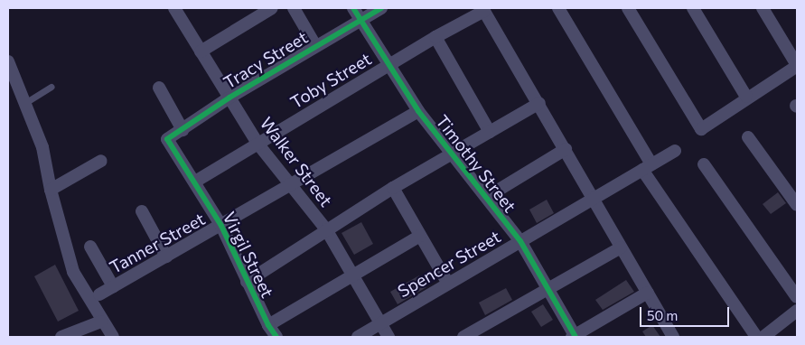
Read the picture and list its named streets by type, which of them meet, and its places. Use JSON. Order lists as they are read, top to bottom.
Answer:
{
  "streets": {
    "street": [
      "Tracy Street",
      "Toby Street",
      "Walker Street",
      "Timothy Street",
      "Tanner Street",
      "Virgil Street",
      "Spencer Street"
    ]
  },
  "crossings": [
    ["Tracy Street", "Walker Street"],
    ["Tracy Street", "Timothy Street"],
    ["Tracy Street", "Virgil Street"],
    ["Toby Street", "Walker Street"],
    ["Toby Street", "Timothy Street"],
    ["Toby Street", "Virgil Street"],
    ["Walker Street", "Tanner Street"],
    ["Walker Street", "Spencer Street"],
    ["Timothy Street", "Tanner Street"],
    ["Timothy Street", "Spencer Street"],
    ["Tanner Street", "Virgil Street"]
  ],
  "scale_bar": "50 m"
}
